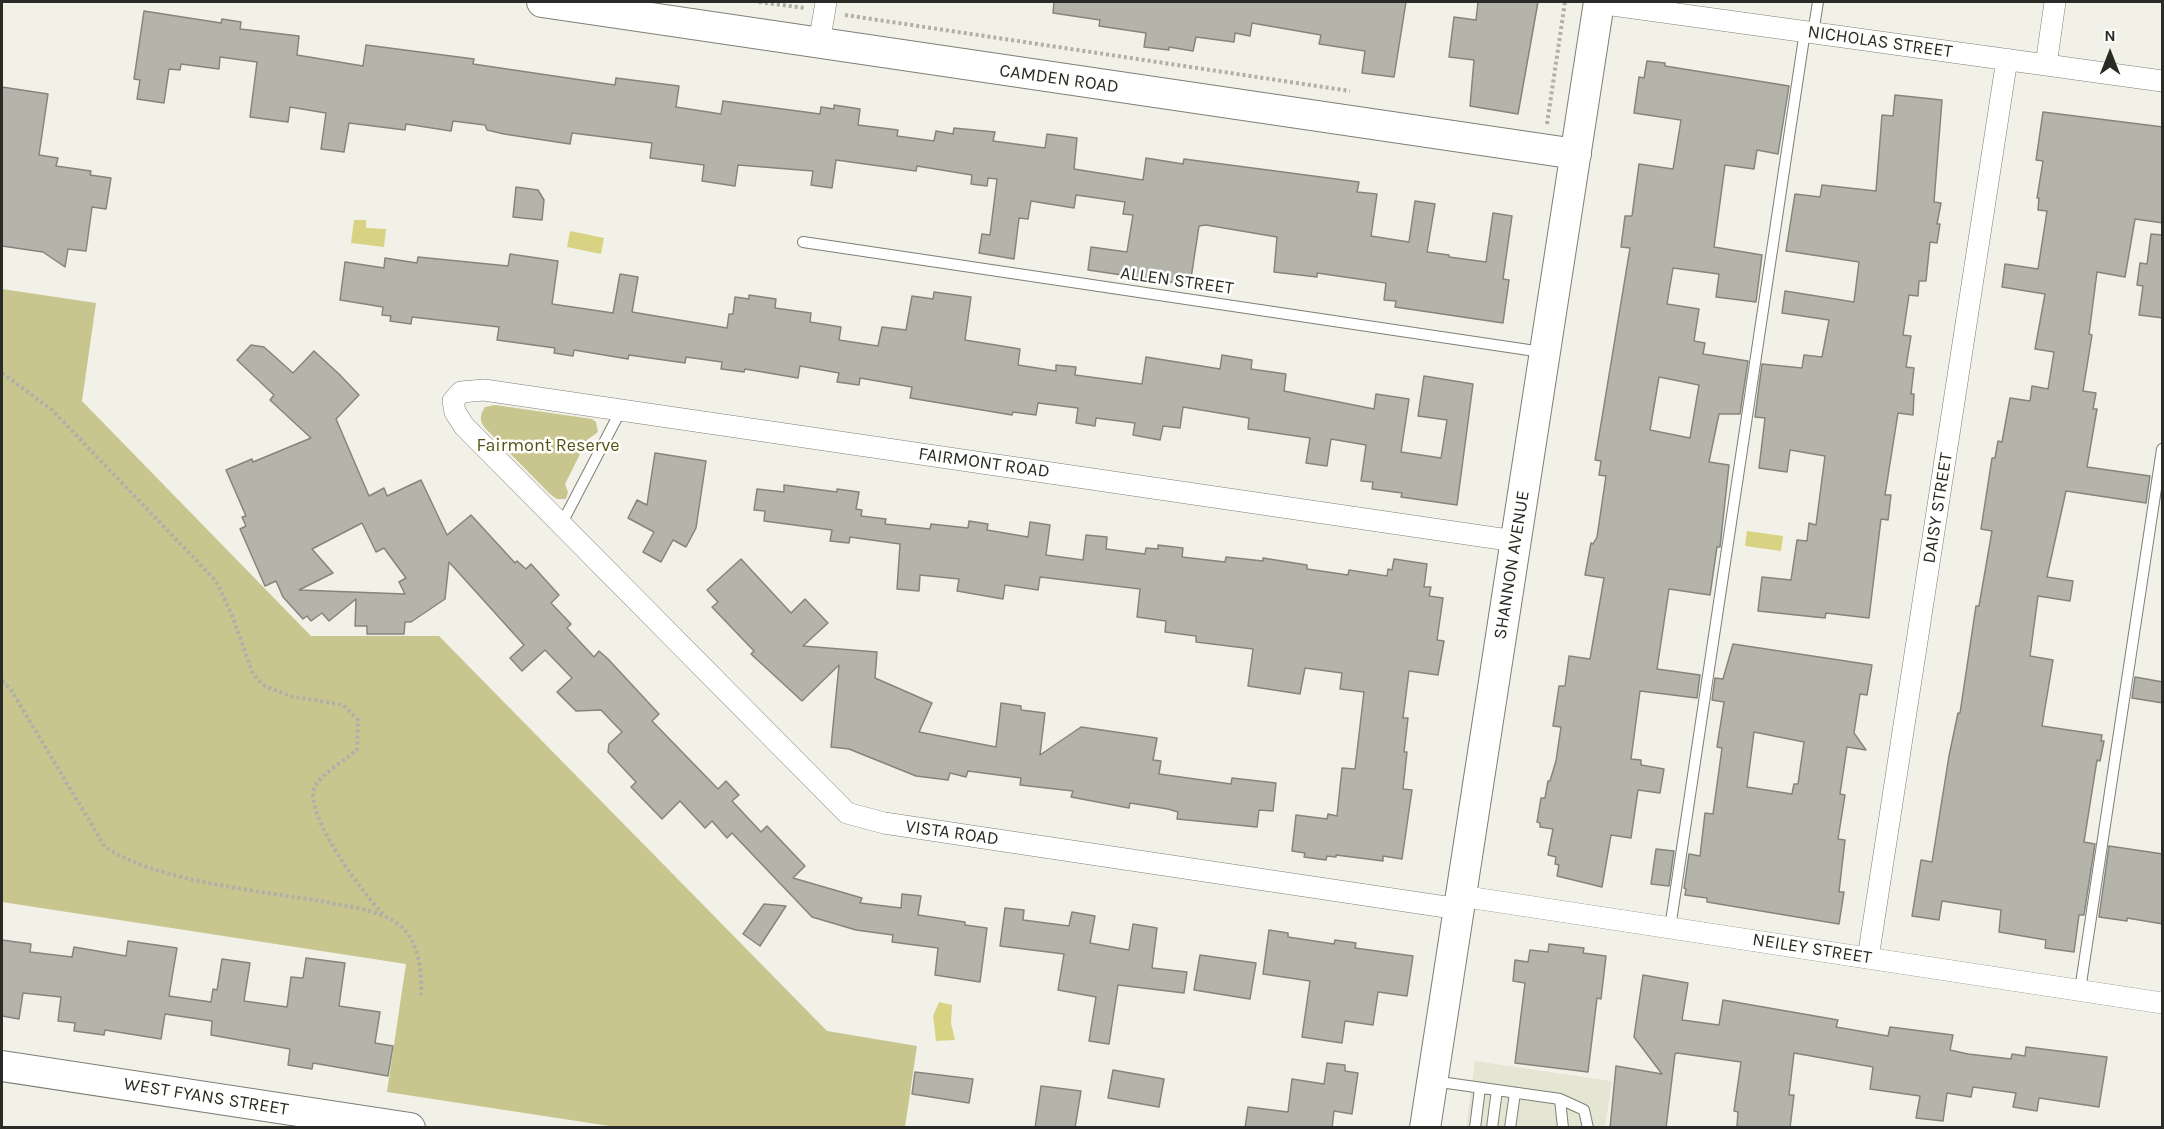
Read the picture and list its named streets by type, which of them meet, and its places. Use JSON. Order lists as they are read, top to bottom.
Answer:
{
  "streets": {
    "street": [
      "NICHOLAS STREET",
      "CAMDEN ROAD",
      "FAIRMONT ROAD",
      "DAISY STREET",
      "SHANNON AVENUE",
      "VISTA ROAD",
      "NEILEY STREET",
      "WEST FYANS STREET"
    ],
    "lane": ["ALLEN STREET"]
  },
  "crossings": [
    ["NICHOLAS STREET", "DAISY STREET"],
    ["NICHOLAS STREET", "SHANNON AVENUE"],
    ["CAMDEN ROAD", "SHANNON AVENUE"],
    ["ALLEN STREET", "SHANNON AVENUE"],
    ["FAIRMONT ROAD", "SHANNON AVENUE"],
    ["FAIRMONT ROAD", "VISTA ROAD"],
    ["DAISY STREET", "NEILEY STREET"],
    ["SHANNON AVENUE", "VISTA ROAD"],
    ["SHANNON AVENUE", "NEILEY STREET"],
    ["VISTA ROAD", "NEILEY STREET"]
  ],
  "parks": ["Fairmont Reserve"],
  "north": "top"
}
